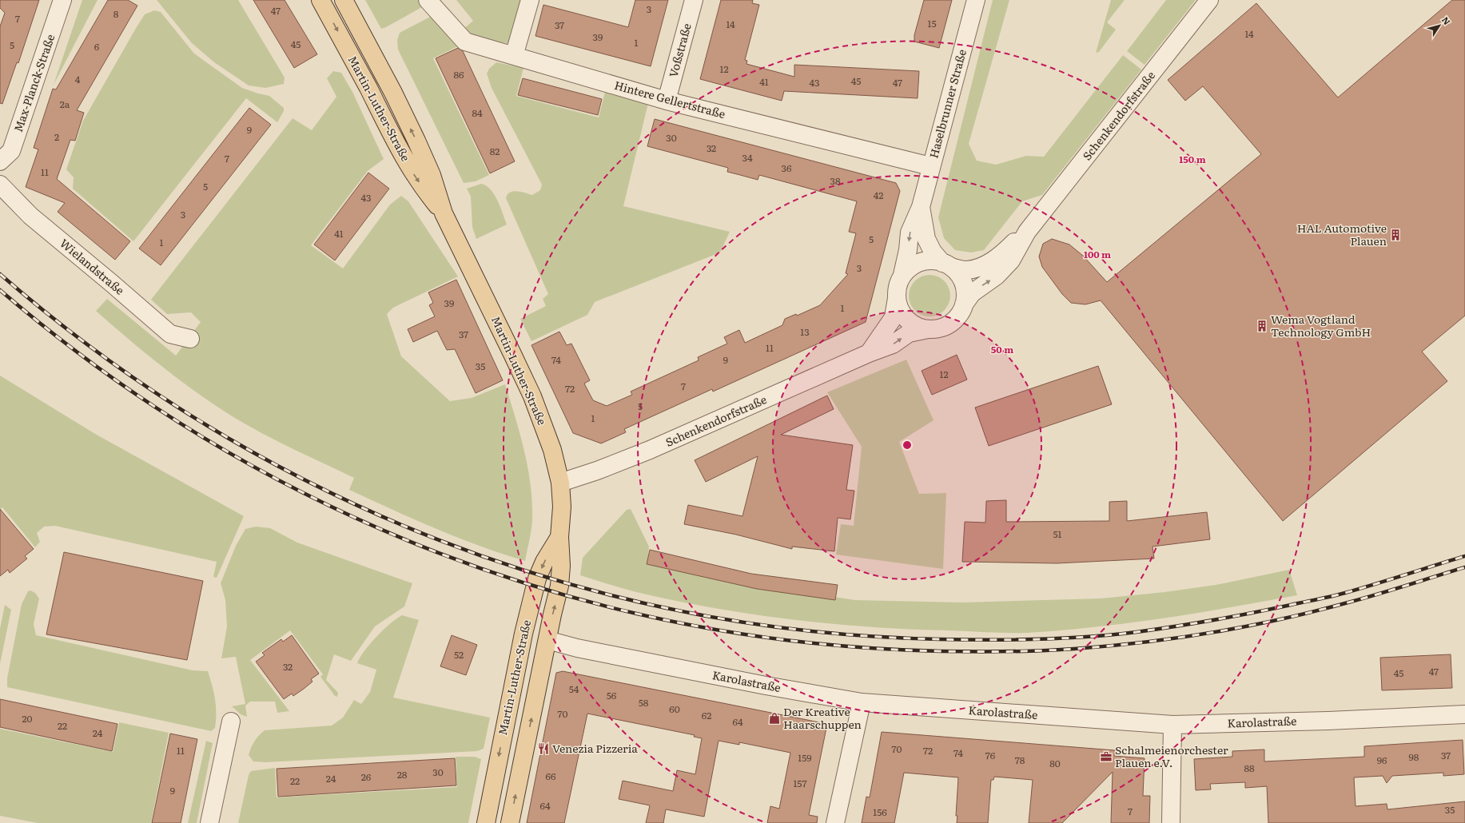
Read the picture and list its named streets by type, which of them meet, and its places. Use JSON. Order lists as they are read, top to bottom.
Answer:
{
  "streets": {
    "main road": ["Martin-Luther-Straße"],
    "street": [
      "Voßstraße",
      "Max-Planck-Straße",
      "Hintere Gellertstraße",
      "Haselbrunner Straße",
      "Schenkendorfstraße",
      "Wielandstraße",
      "Karolastraße"
    ]
  },
  "crossings": [
    ["Voßstraße", "Hintere Gellertstraße"],
    ["Hintere Gellertstraße", "Haselbrunner Straße"],
    ["Haselbrunner Straße", "Schenkendorfstraße"],
    ["Martin-Luther-Straße", "Schenkendorfstraße"],
    ["Martin-Luther-Straße", "Karolastraße"]
  ],
  "places": {
    "building": ["HAL Automotive Plauen", "Wema Vogtland Technology GmbH"],
    "shop": ["Der Kreative Haarschuppen"],
    "restaurant": ["Venezia Pizzeria"],
    "office": ["Schalmeienorchester Plauen e.V."]
  },
  "house_numbers": [
    "3",
    "47",
    "8",
    "7",
    "15",
    "14",
    "37",
    "14",
    "39",
    "1",
    "45",
    "5",
    "6",
    "12",
    "86",
    "4",
    "45",
    "41",
    "43",
    "47",
    "2a",
    "84",
    "9",
    "2",
    "30",
    "32",
    "82",
    "34",
    "7",
    "36",
    "11",
    "38",
    "5",
    "42",
    "43",
    "3",
    "41",
    "5",
    "1",
    "3",
    "39",
    "1",
    "13",
    "37",
    "11",
    "74",
    "9",
    "35",
    "12",
    "7",
    "72",
    "5",
    "1",
    "51",
    "52",
    "32",
    "47",
    "45",
    "54",
    "56",
    "58",
    "60",
    "70",
    "62",
    "20",
    "64",
    "22",
    "24",
    "70",
    "11",
    "72",
    "74",
    "76",
    "37",
    "98",
    "159",
    "78",
    "96",
    "80",
    "88",
    "30",
    "28",
    "66",
    "26",
    "24",
    "22",
    "157",
    "9",
    "64",
    "35",
    "7",
    "156"
  ],
  "north": "top right",
  "rings": ["150 m", "100 m", "50 m"]
}
